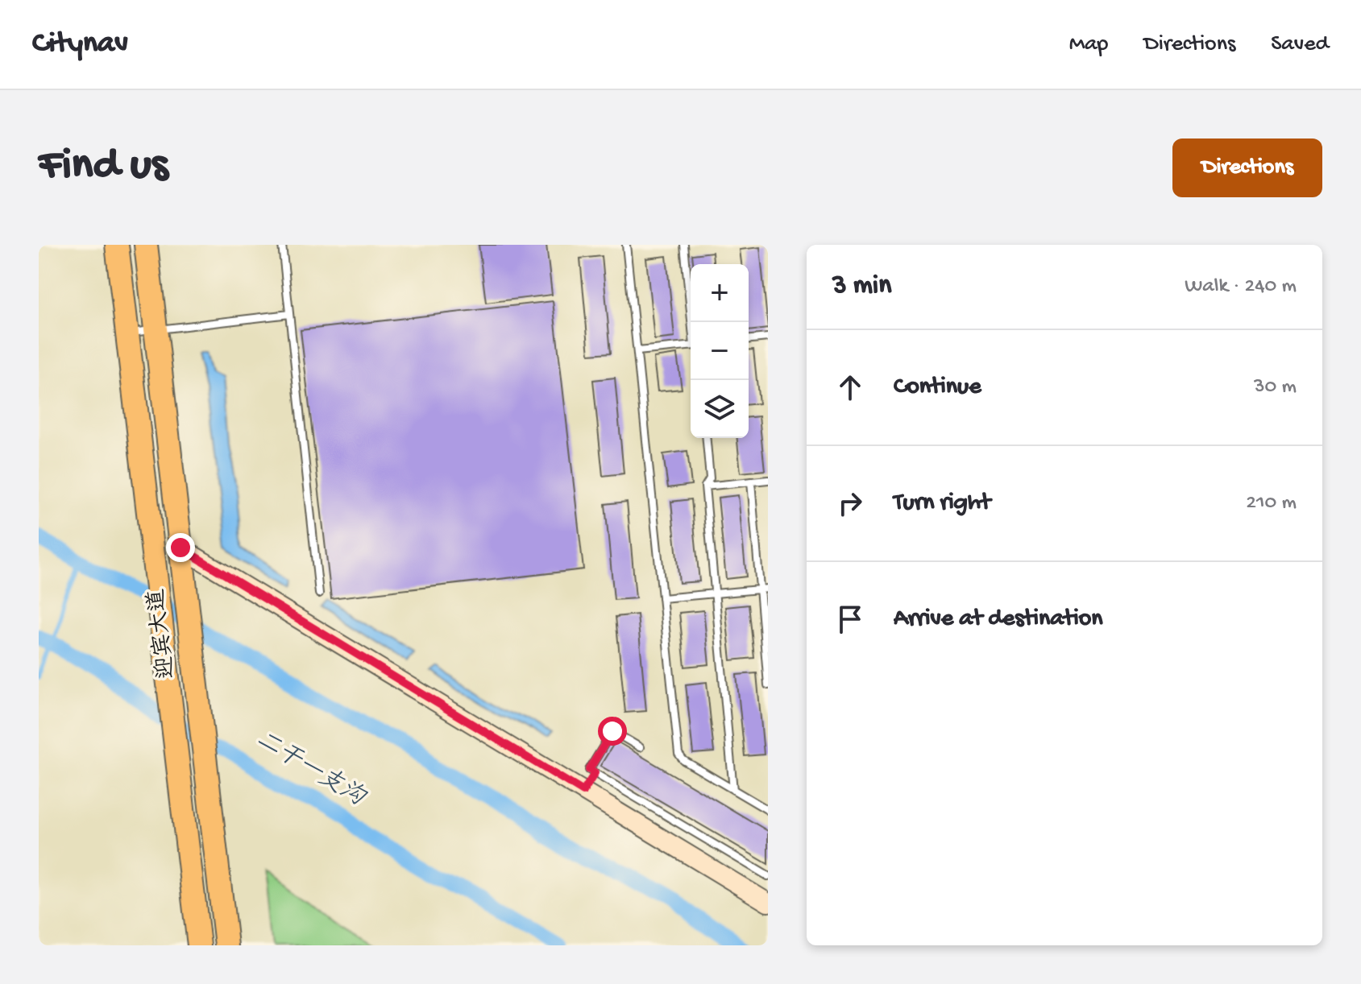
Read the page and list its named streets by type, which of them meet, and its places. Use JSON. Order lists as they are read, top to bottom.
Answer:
{
  "streets": {
    "highway": ["迎宾大道"]
  },
  "water": ["二干一支沟"],
  "page": {
    "header": "Citynav",
    "nav": ["Map", "Directions", "Saved"],
    "buttons": "Directions",
    "title": "Find us",
    "heading": ["3 min", "Walk · 240 m"],
    "map_buttons": ["+", "−"],
    "list": [
      ["Continue", "30 m"],
      ["Turn right", "210 m"],
      "Arrive at destination"
    ]
  }
}
